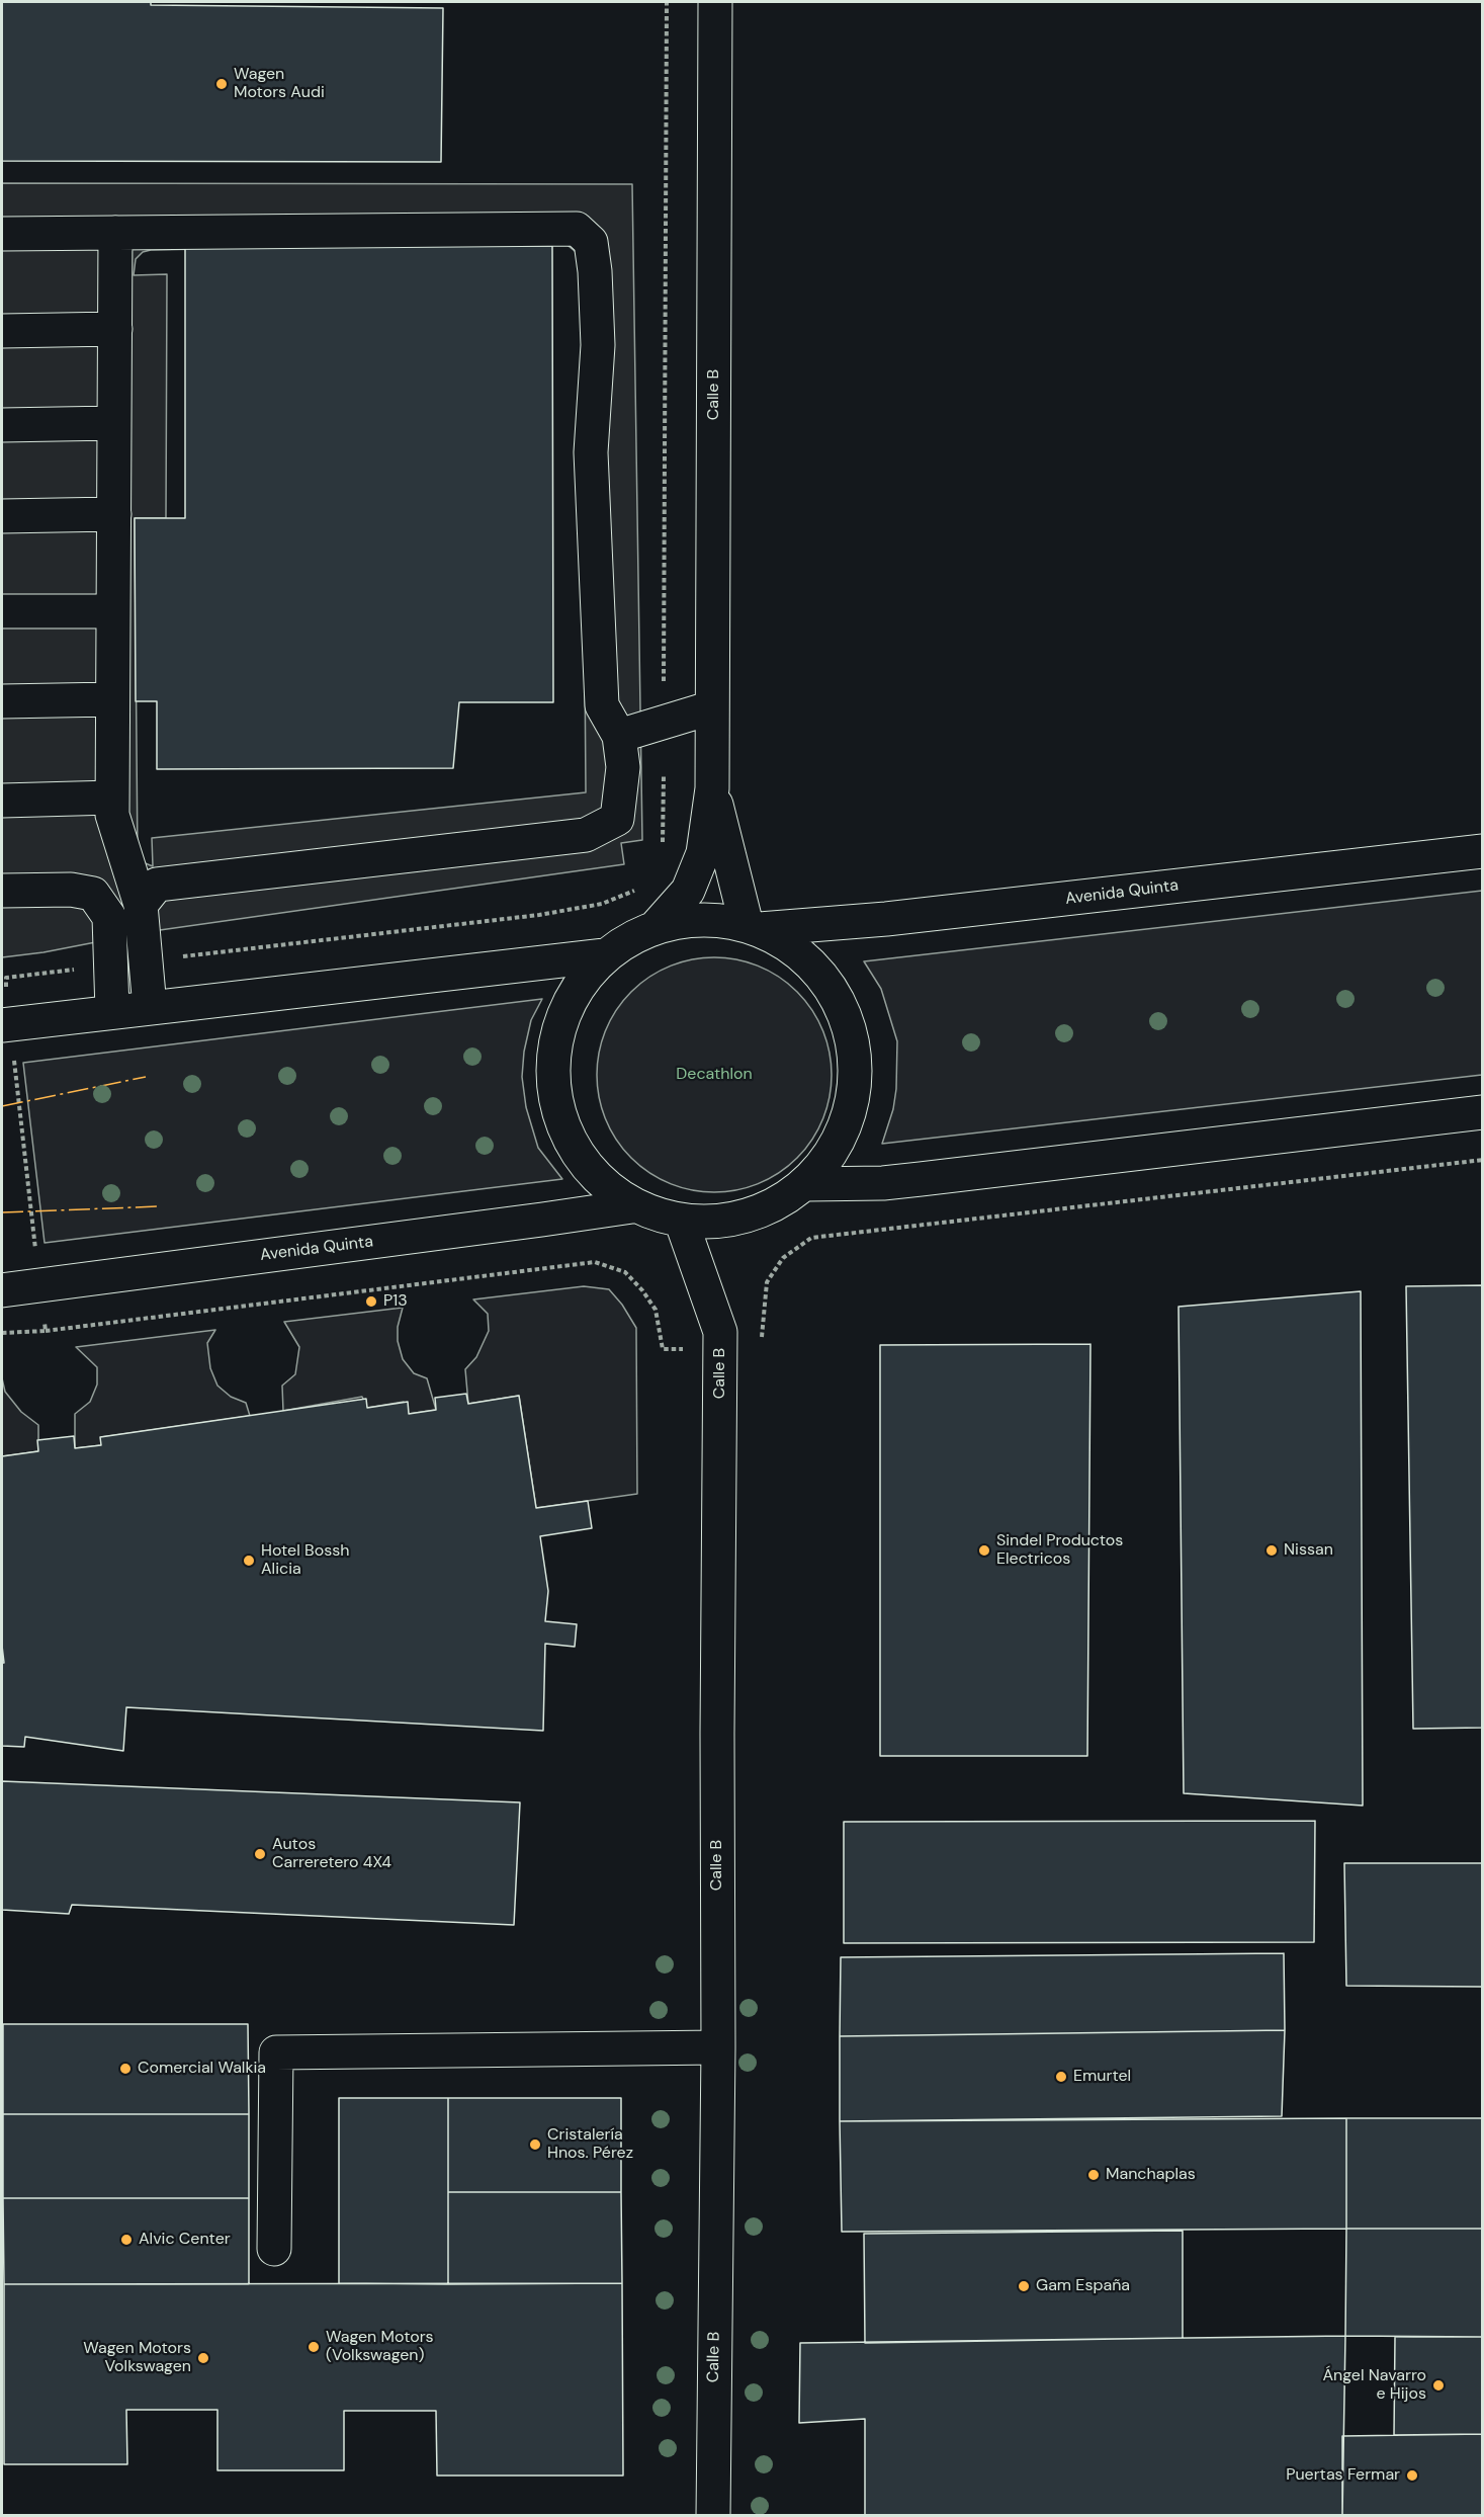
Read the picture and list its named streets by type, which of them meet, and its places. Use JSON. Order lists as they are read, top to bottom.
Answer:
{
  "streets": {
    "street": ["Calle B", "Avenida Quinta"]
  },
  "crossings": [
    ["Calle B", "Avenida Quinta"]
  ],
  "parks": ["Decathlon"],
  "places": [
    "Wagen Motors Audi",
    "P13",
    "Sindel Productos Electricos",
    "Nissan",
    "Hotel Bossh Alicia",
    "Autos Carreretero 4X4",
    "Comercial Walkia",
    "Emurtel",
    "Cristalería Hnos. Pérez",
    "Manchaplas",
    "Alvic Center",
    "Gam España",
    "Wagen Motors (Volkswagen)",
    "Wagen Motors Volkswagen",
    "Ángel Navarro e Hijos",
    "Puertas Fermar"
  ]
}
